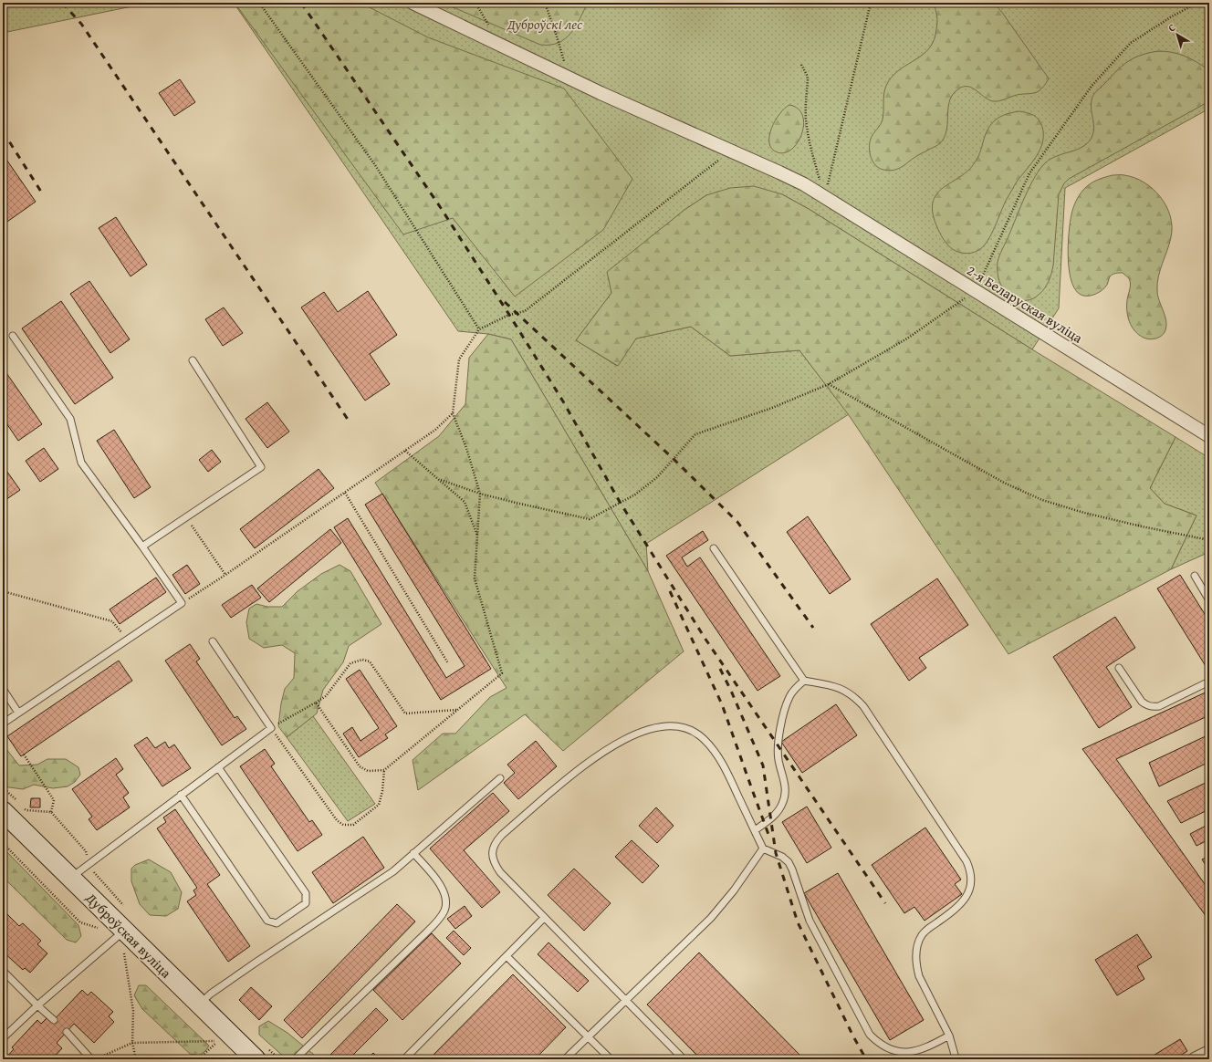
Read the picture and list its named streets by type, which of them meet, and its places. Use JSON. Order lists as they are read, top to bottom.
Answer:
{
  "streets": {
    "main road": ["Дуброўская вуліца"],
    "street": ["2-я Беларуская вуліца"]
  },
  "parks": ["Дуброўскі лес"],
  "north": "top left"
}
